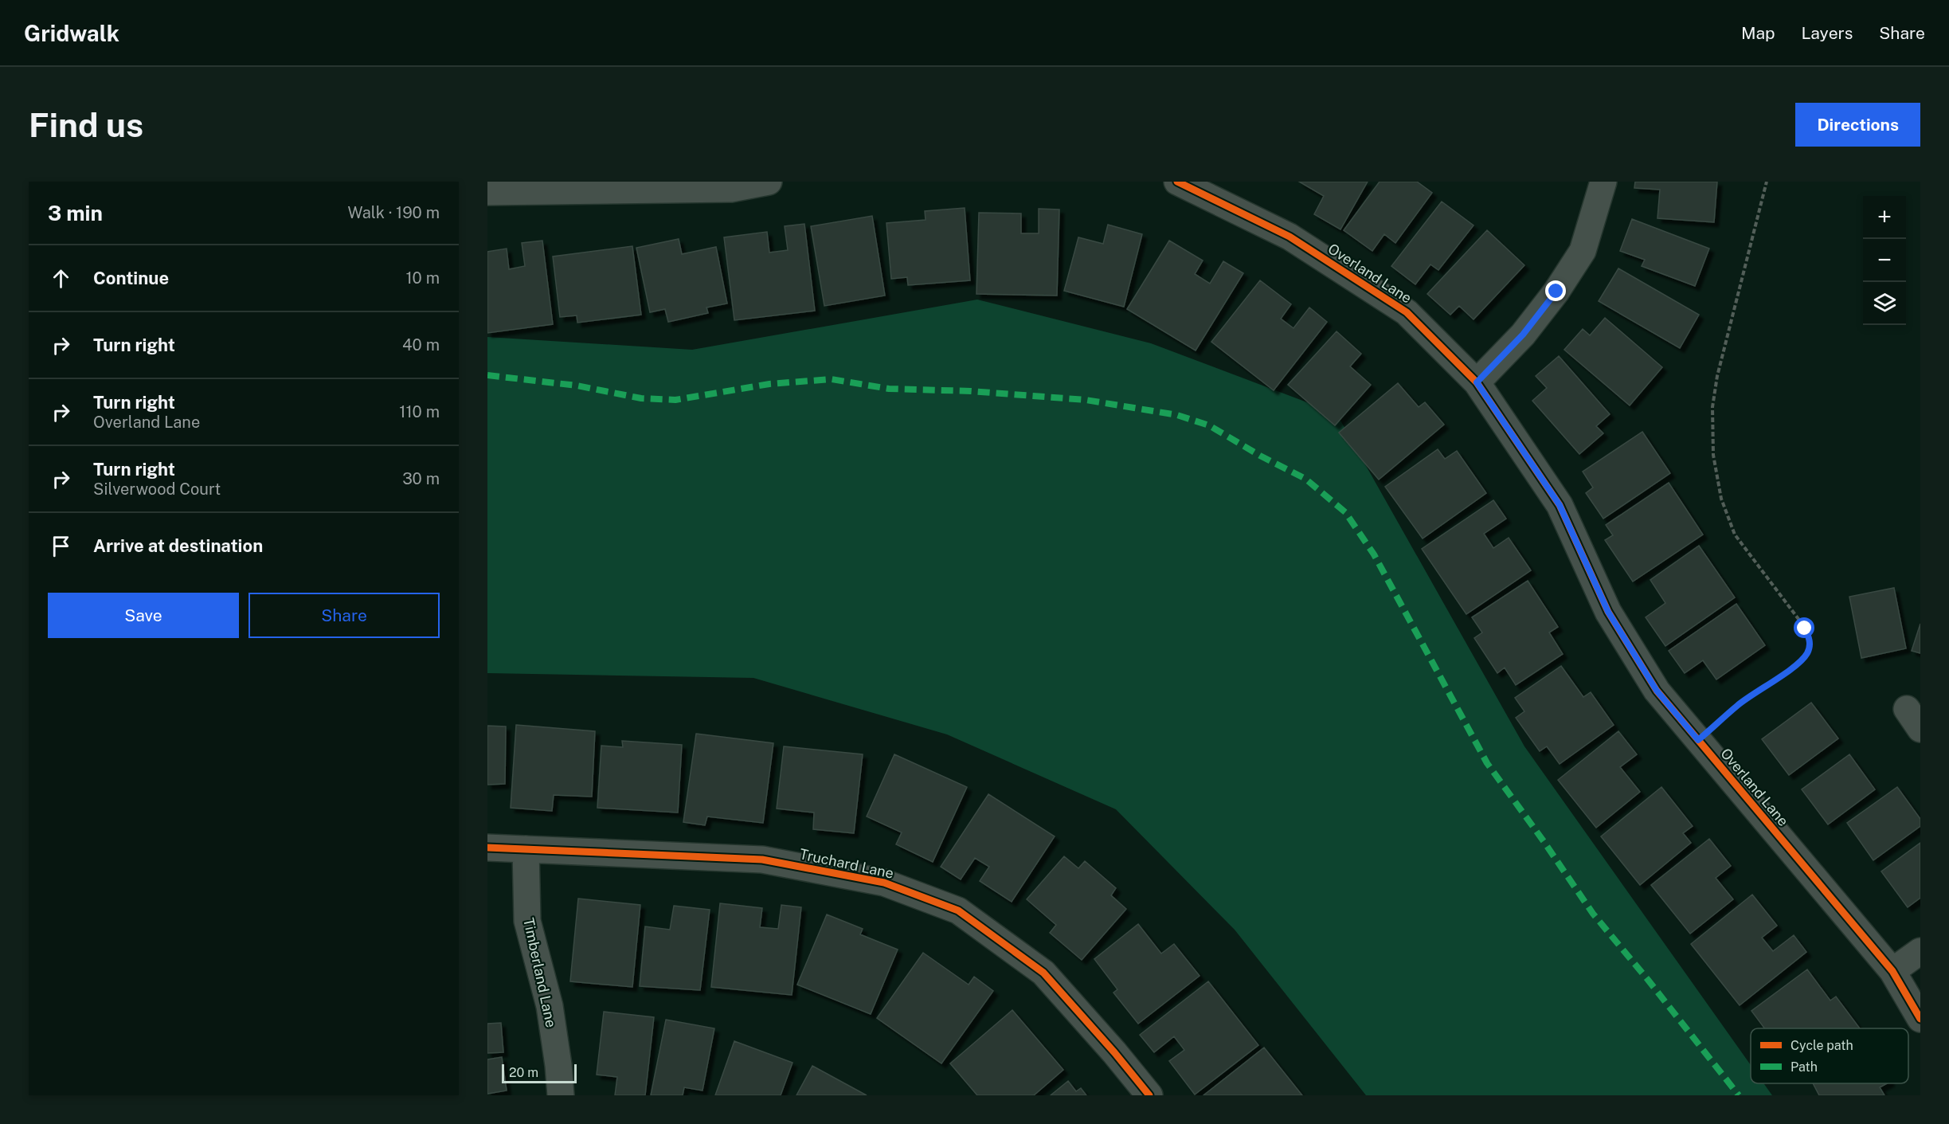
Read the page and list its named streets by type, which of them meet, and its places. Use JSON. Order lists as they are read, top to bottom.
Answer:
{
  "streets": {
    "street": ["Overland Lane", "Truchard Lane", "Timberland Lane"]
  },
  "crossings": [
    ["Truchard Lane", "Timberland Lane"]
  ],
  "legend": ["Cycle path", "Path"],
  "scale_bar": "20 m",
  "page": {
    "header": "Gridwalk",
    "nav": ["Map", "Layers", "Share"],
    "buttons": [
      "Directions",
      ["Save", "Share"]
    ],
    "title": "Find us",
    "heading": ["3 min", "Walk · 190 m"],
    "map_buttons": ["+", "−"],
    "list": [
      ["Continue", "10 m"],
      ["Turn right", "40 m"],
      ["Turn right", "Overland Lane", "110 m"],
      ["Turn right", "Silverwood Court", "30 m"],
      "Arrive at destination"
    ],
    "scale": "20 m"
  }
}
